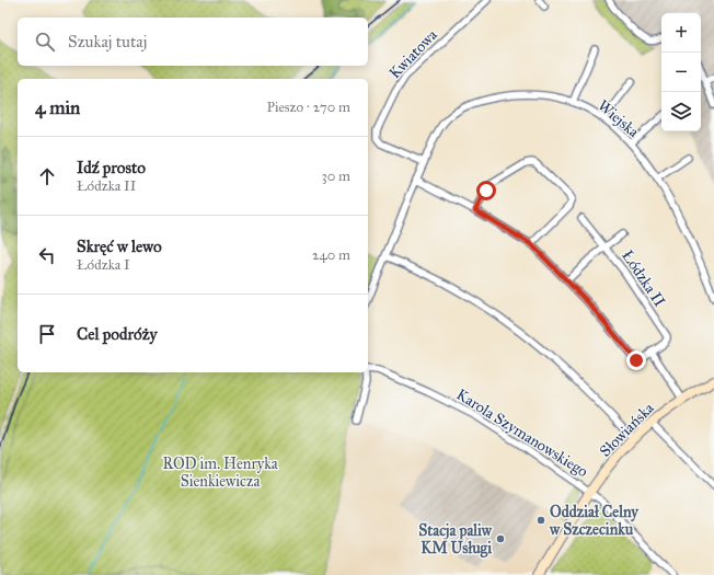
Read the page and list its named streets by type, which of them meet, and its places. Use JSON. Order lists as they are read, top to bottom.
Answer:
{
  "streets": {
    "street": [
      "Kwiatowa",
      "Wiejska",
      "Łódzka II",
      "Słowiańska",
      "Karola Szymanowskiego"
    ]
  },
  "crossings": [
    ["Kwiatowa", "Wiejska"],
    ["Słowiańska", "Karola Szymanowskiego"]
  ],
  "parks": ["ROD im. Henryka Sienkiewicza"],
  "places": ["Oddział Celny w Szczecinku", "Stacja paliw KM Usługi"],
  "page": {
    "map_buttons": ["+", "−"],
    "search": "Szukaj tutaj",
    "heading": ["4 min", "Pieszo · 270 m"],
    "list": [
      ["Idź prosto", "Łódzka II", "30 m"],
      ["Skręć w lewo", "Łódzka I", "240 m"],
      "Cel podróży"
    ]
  }
}
